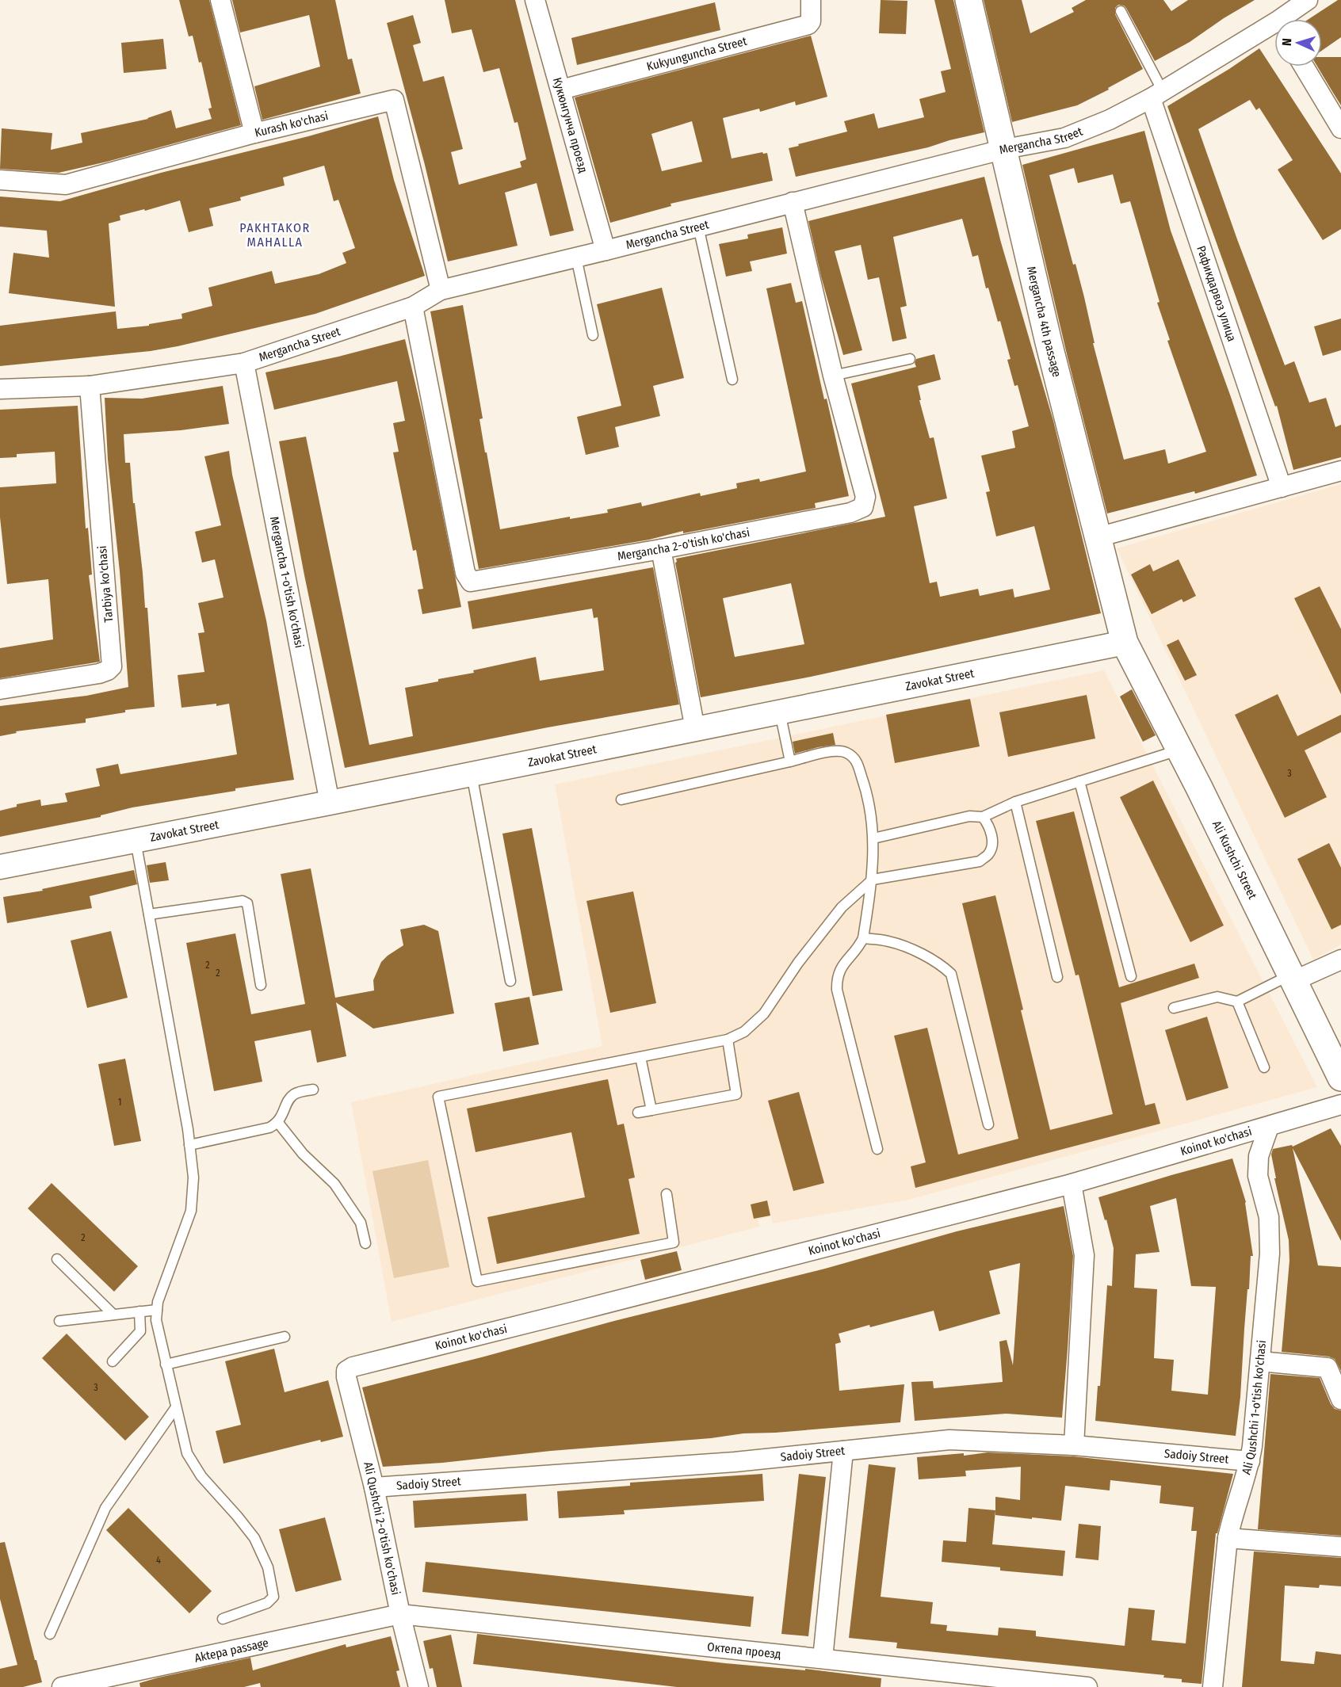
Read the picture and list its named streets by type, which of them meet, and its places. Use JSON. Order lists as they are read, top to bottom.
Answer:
{
  "streets": {
    "main road": ["Mergancha 4th passage", "Ali Kushchi Street"],
    "street": [
      "Kukyunguncha Street",
      "Kurash ko'chasi",
      "Кукюнгунча проезд",
      "Mergancha Street",
      "Рафикдарвоз улица",
      "Mergancha 2-o'tish ko'chasi",
      "Mergancha 1-o'tish ko'chasi",
      "Tarbiya ko'chasi",
      "Zavokat Street",
      "Koinot ko'chasi",
      "Ali Qushchi 1-o'tish ko'chasi",
      "Sadoiy Street",
      "Ali Qushchi 2-o'tish ko'chasi",
      "Октепа проезд",
      "Aktepa passage"
    ]
  },
  "crossings": [
    ["Kukyunguncha Street", "Кукюнгунча проезд"],
    ["Kurash ko'chasi", "Mergancha Street"],
    ["Кукюнгунча проезд", "Mergancha Street"],
    ["Mergancha Street", "Рафикдарвоз улица"],
    ["Mergancha Street", "Mergancha 4th passage"],
    ["Mergancha Street", "Mergancha 2-o'tish ko'chasi"],
    ["Mergancha Street", "Mergancha 1-o'tish ko'chasi"],
    ["Mergancha Street", "Tarbiya ko'chasi"],
    ["Mergancha 4th passage", "Zavokat Street"],
    ["Mergancha 4th passage", "Ali Kushchi Street"],
    ["Mergancha 1-o'tish ko'chasi", "Zavokat Street"],
    ["Zavokat Street", "Ali Kushchi Street"],
    ["Koinot ko'chasi", "Ali Qushchi 1-o'tish ko'chasi"],
    ["Koinot ko'chasi", "Ali Qushchi 2-o'tish ko'chasi"],
    ["Ali Qushchi 1-o'tish ko'chasi", "Sadoiy Street"],
    ["Sadoiy Street", "Ali Qushchi 2-o'tish ko'chasi"],
    ["Ali Qushchi 2-o'tish ko'chasi", "Октепа проезд"],
    ["Ali Qushchi 2-o'tish ko'chasi", "Aktepa passage"],
    ["Октепа проезд", "Aktepa passage"]
  ],
  "districts": ["PAKHTAKOR MAHALLA"],
  "house_numbers": [
    "3",
    "2",
    "2",
    "1",
    "2",
    "3",
    "4"
  ],
  "north": "left"
}
